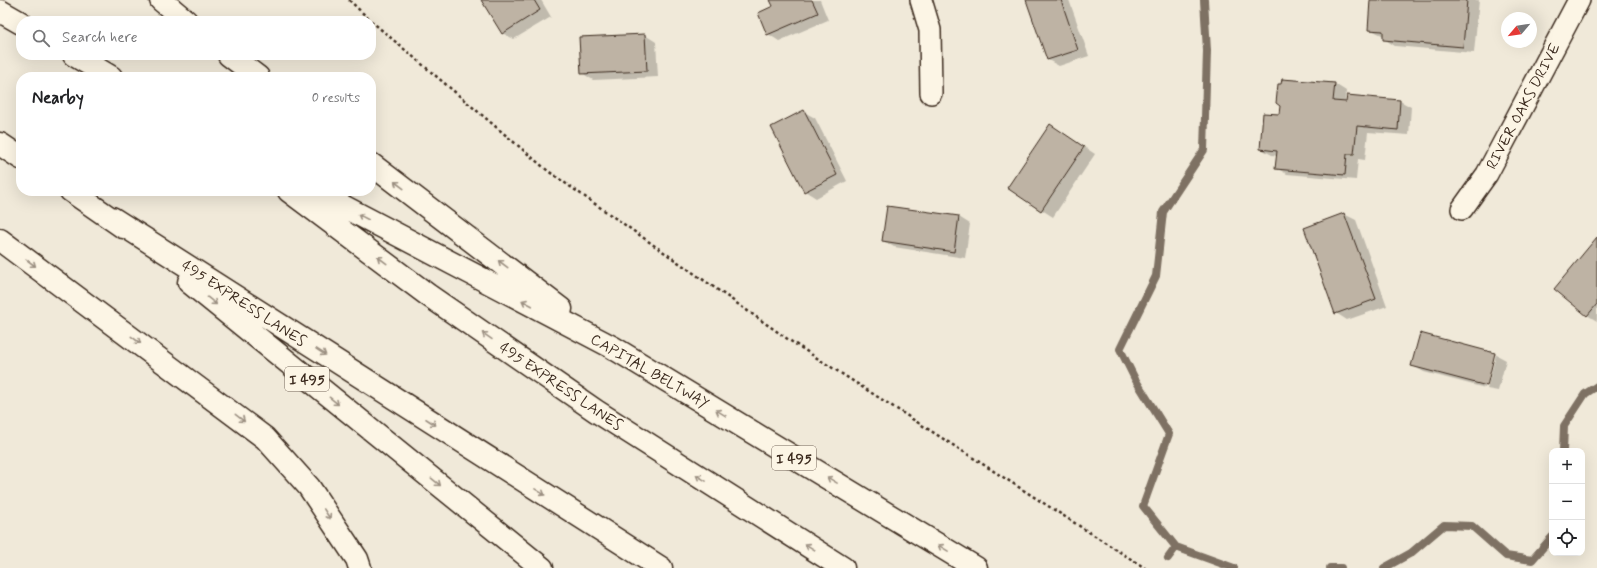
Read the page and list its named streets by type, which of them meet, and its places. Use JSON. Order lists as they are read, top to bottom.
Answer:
{
  "streets": {
    "highway": ["495 EXPRESS LANES", "CAPITAL BELTWAY", "I 495"],
    "street": ["RIVER OAKS DRIVE"]
  },
  "crossings": [
    ["495 EXPRESS LANES", "I 495"]
  ],
  "north": "bottom left",
  "page": {
    "search": "Search here",
    "heading": ["Nearby", "0 results"],
    "map_buttons": ["+", "−"]
  }
}
